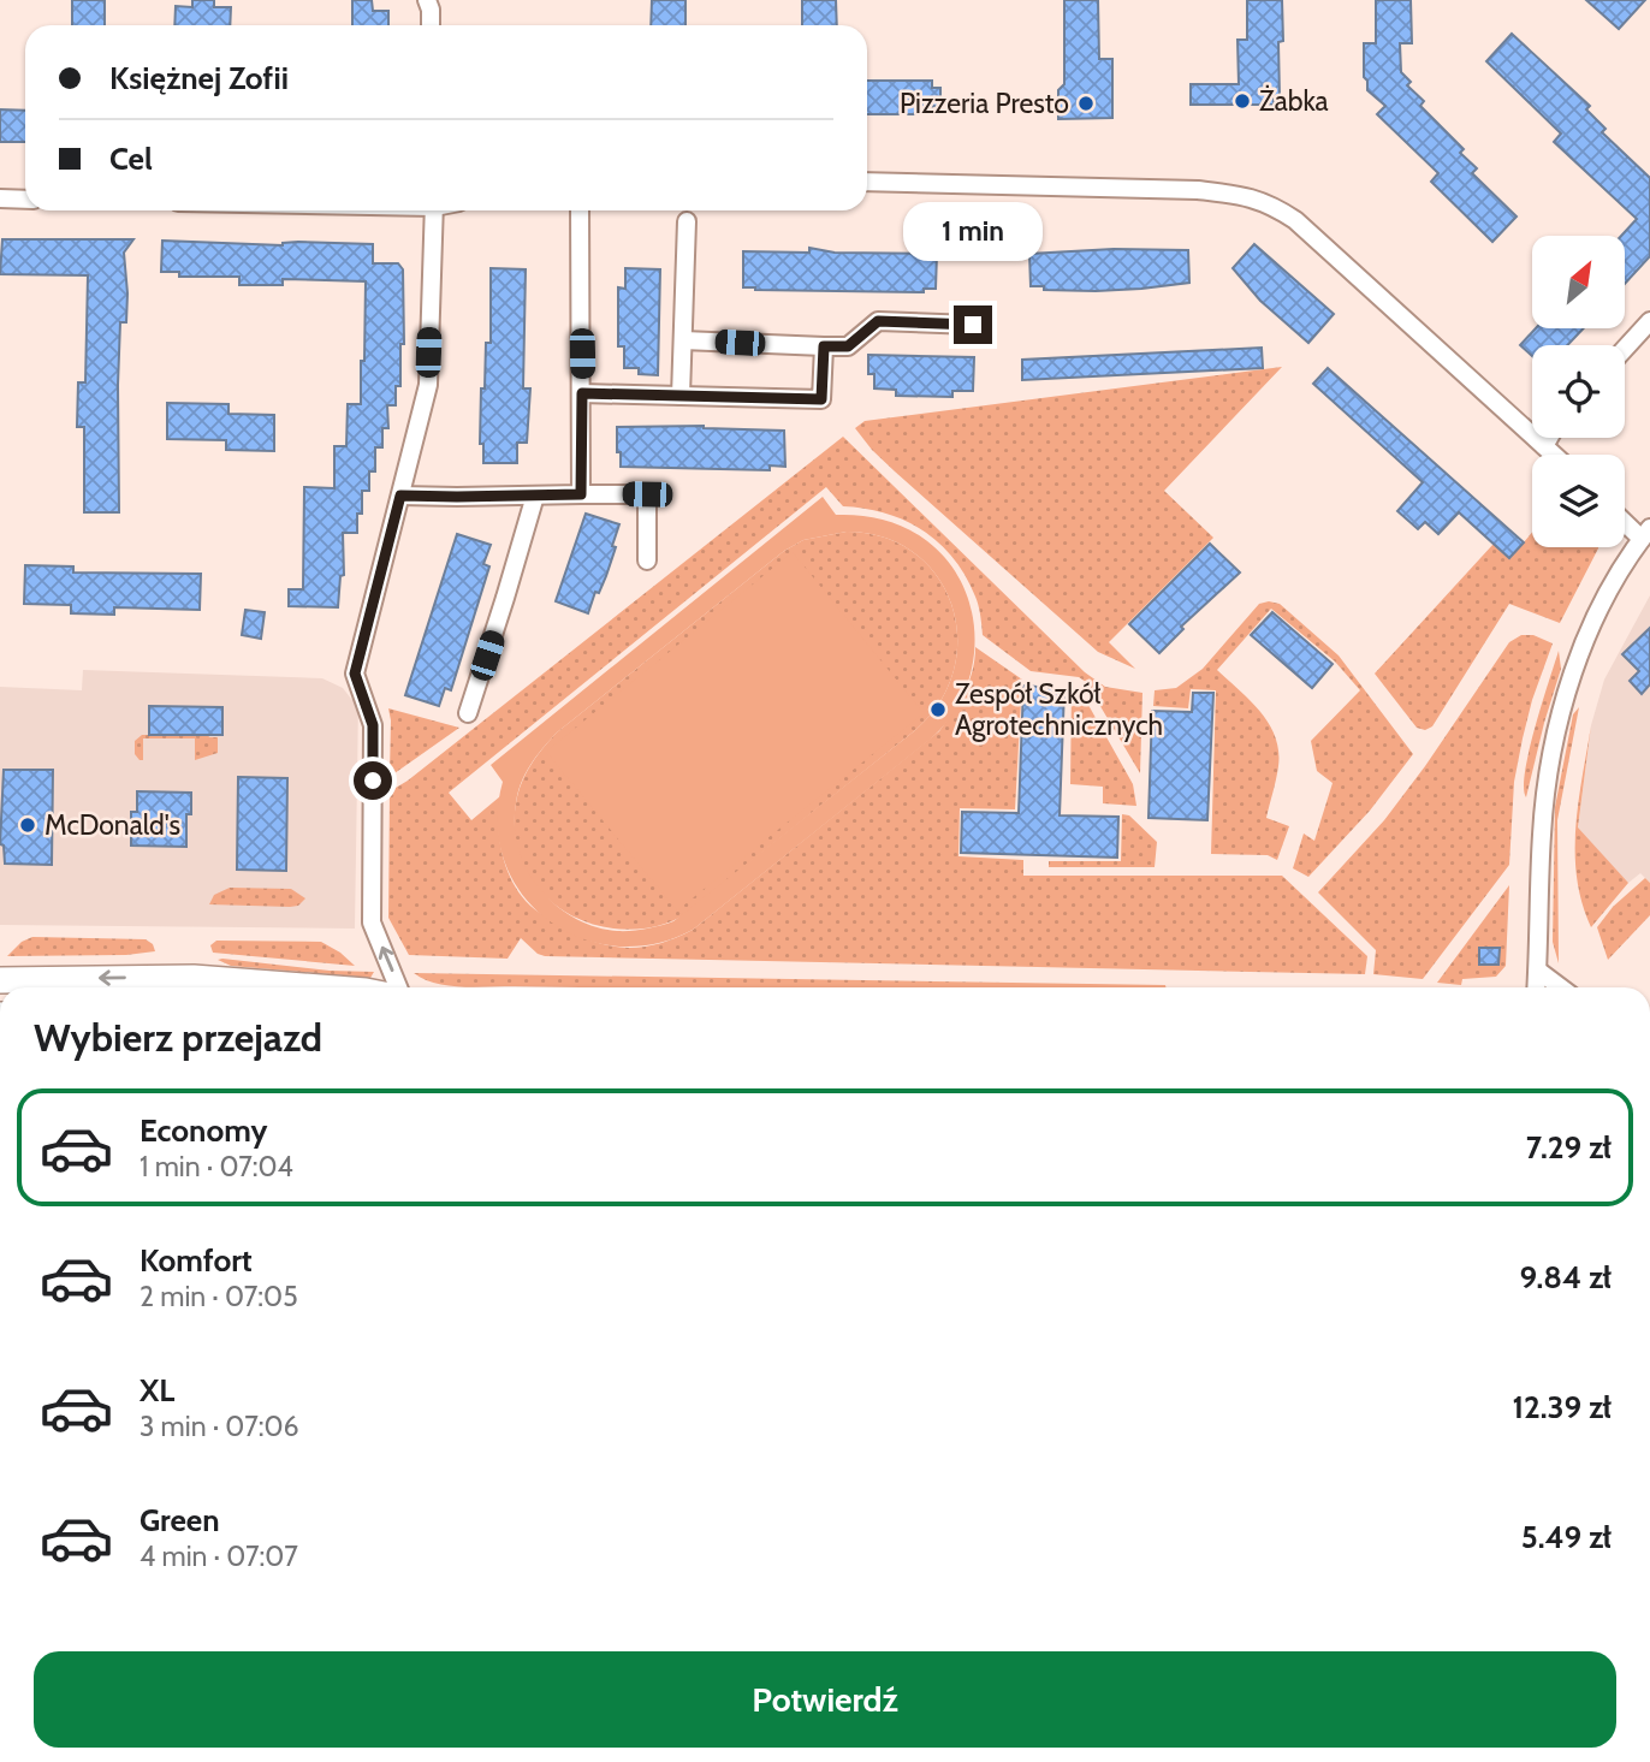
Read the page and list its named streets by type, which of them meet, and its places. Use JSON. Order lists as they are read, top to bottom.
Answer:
{
  "places": [
    "Żabka",
    "Pizzeria Presto",
    "Zespół Szkół Agrotechnicznych",
    "McDonald's"
  ],
  "north": "top right",
  "page": {
    "banner": ["Księżnej Zofii", "Cel"],
    "bubble": "1 min",
    "heading": "Wybierz przejazd",
    "list": [
      {
        "name": "Economy",
        "note": "1 min · 07:04",
        "value": "7.29 zł"
      },
      {
        "name": "Komfort",
        "note": "2 min · 07:05",
        "value": "9.84 zł"
      },
      {
        "name": "XL",
        "note": "3 min · 07:06",
        "value": "12.39 zł"
      },
      {
        "name": "Green",
        "note": "4 min · 07:07",
        "value": "5.49 zł"
      }
    ],
    "buttons": "Potwierdź"
  }
}
